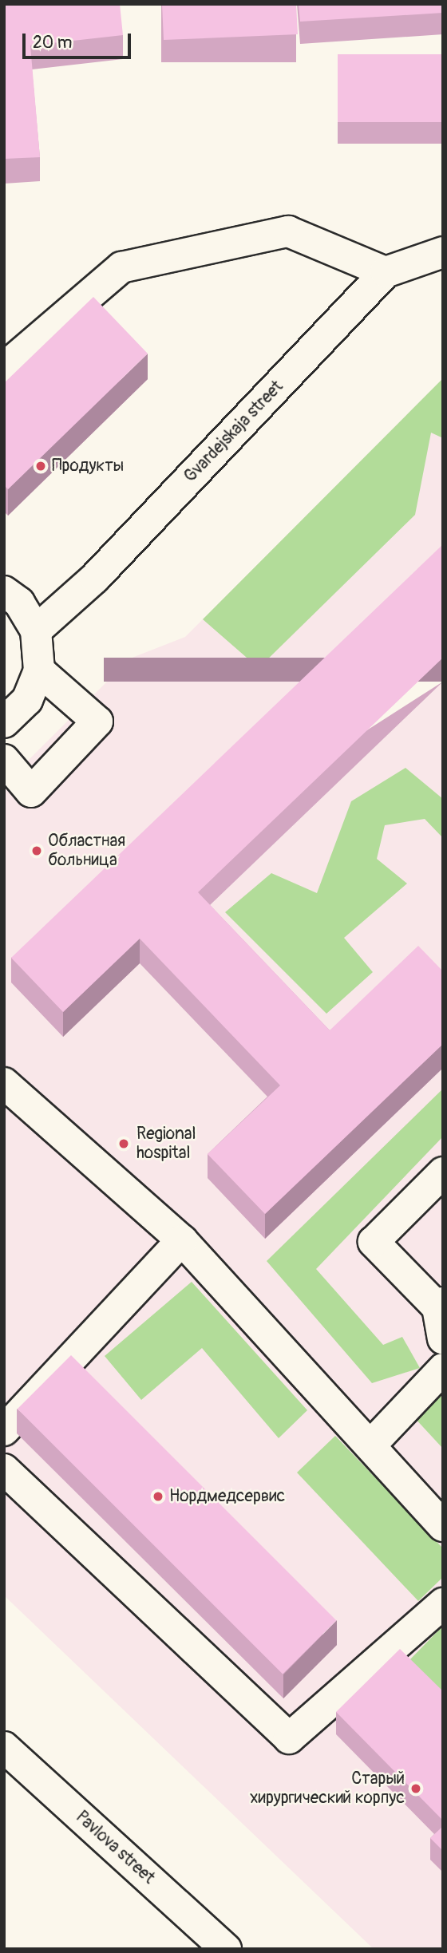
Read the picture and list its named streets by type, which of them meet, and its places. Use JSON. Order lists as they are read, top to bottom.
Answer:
{
  "streets": {
    "street": ["Gvardejskaja street", "Pavlova street"]
  },
  "places": [
    "Продукты",
    "Областная больница",
    "Regional hospital",
    "Нордмедсервис",
    "Старый хирургический корпус"
  ],
  "scale_bar": "20 m"
}
